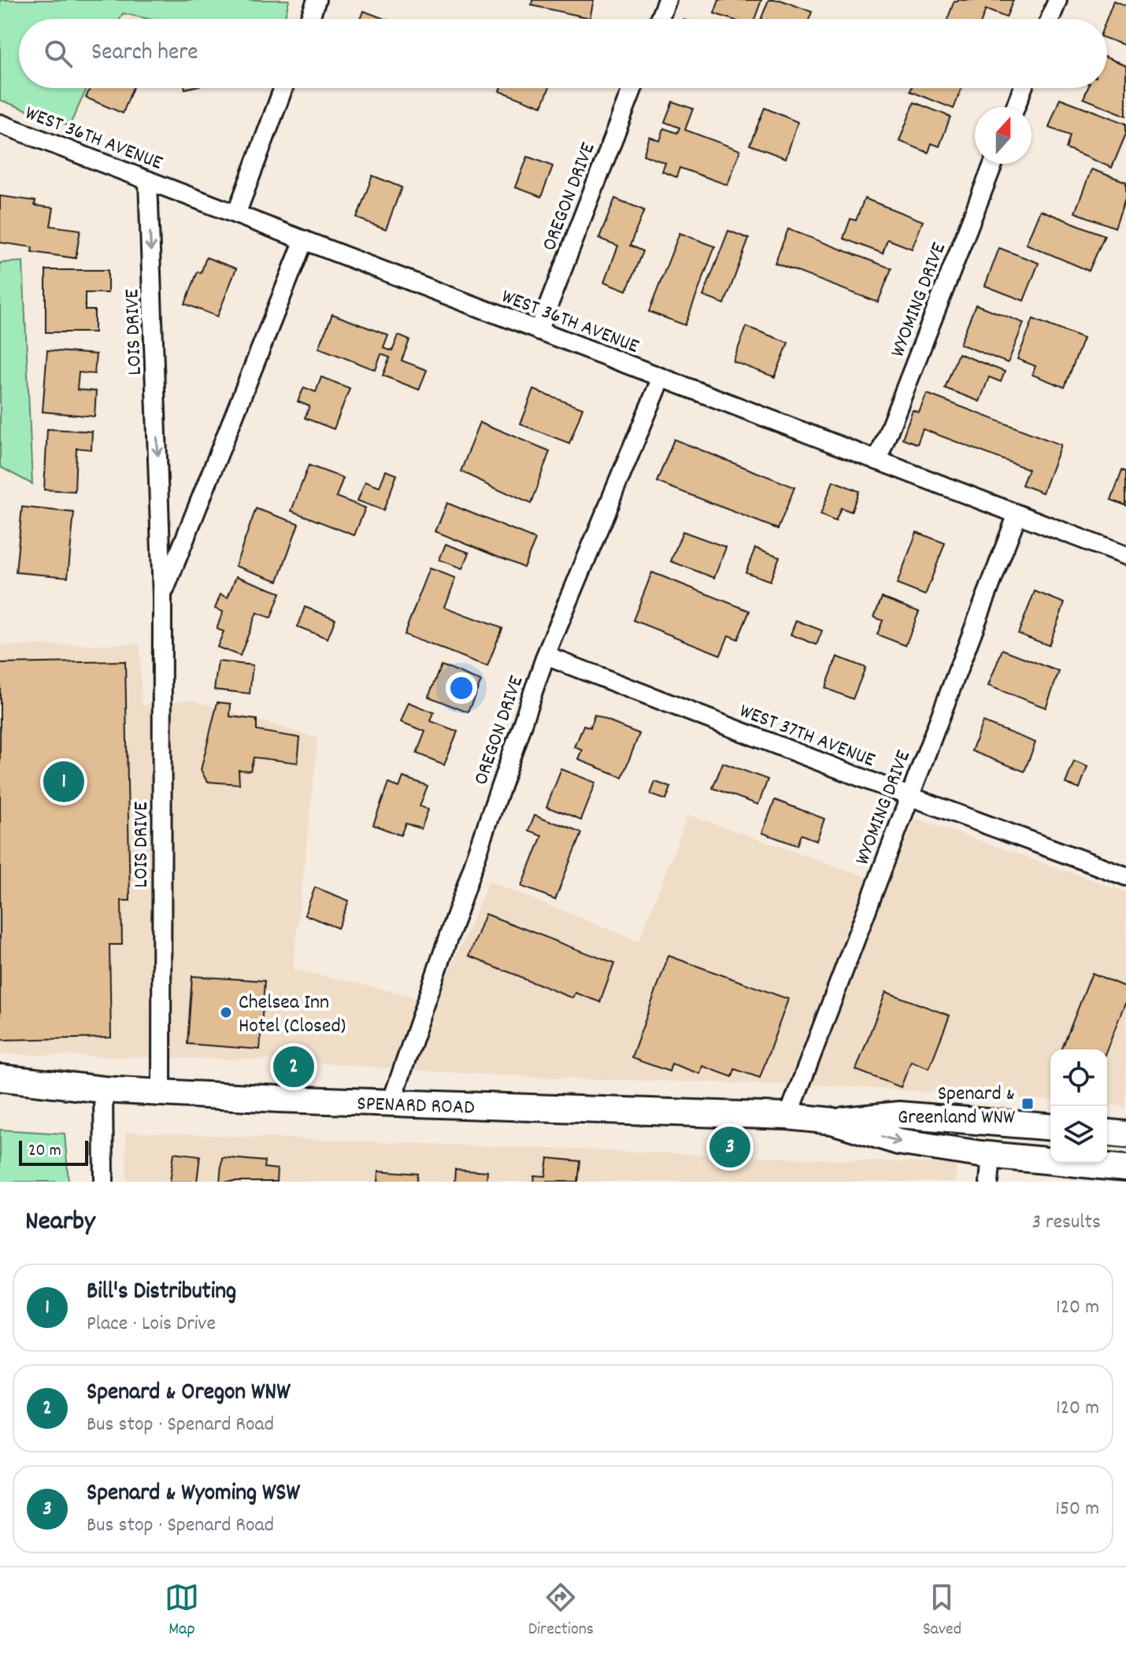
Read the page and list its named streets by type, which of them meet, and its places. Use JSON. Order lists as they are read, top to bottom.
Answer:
{
  "streets": {
    "main road": ["SPENARD ROAD"],
    "street": [
      "WEST 36TH AVENUE",
      "OREGON DRIVE",
      "WYOMING DRIVE",
      "LOIS DRIVE",
      "WEST 37TH AVENUE"
    ]
  },
  "crossings": [
    ["WEST 36TH AVENUE", "OREGON DRIVE"],
    ["WEST 36TH AVENUE", "WYOMING DRIVE"],
    ["WEST 36TH AVENUE", "LOIS DRIVE"],
    ["OREGON DRIVE", "WEST 37TH AVENUE"],
    ["OREGON DRIVE", "SPENARD ROAD"],
    ["WYOMING DRIVE", "WEST 37TH AVENUE"],
    ["WYOMING DRIVE", "SPENARD ROAD"],
    ["LOIS DRIVE", "SPENARD ROAD"]
  ],
  "places": {
    "other": ["Chelsea Inn Hotel (Closed)"],
    "transit": ["Spenard & Greenland WNW"]
  },
  "scale_bar": "20 m",
  "north": "top",
  "page": {
    "search": "Search here",
    "pins": ["1", "2", "3"],
    "scale": "20 m",
    "heading": ["Nearby", "3 results"],
    "list": [
      {
        "mark": "1",
        "name": "Bill's Distributing",
        "note": "Place · Lois Drive",
        "value": "120 m"
      },
      {
        "mark": "2",
        "name": "Spenard & Oregon WNW",
        "note": "Bus stop · Spenard Road",
        "value": "120 m"
      },
      {
        "mark": "3",
        "name": "Spenard & Wyoming WSW",
        "note": "Bus stop · Spenard Road",
        "value": "150 m"
      }
    ],
    "nav": ["Map", "Directions", "Saved"]
  }
}
